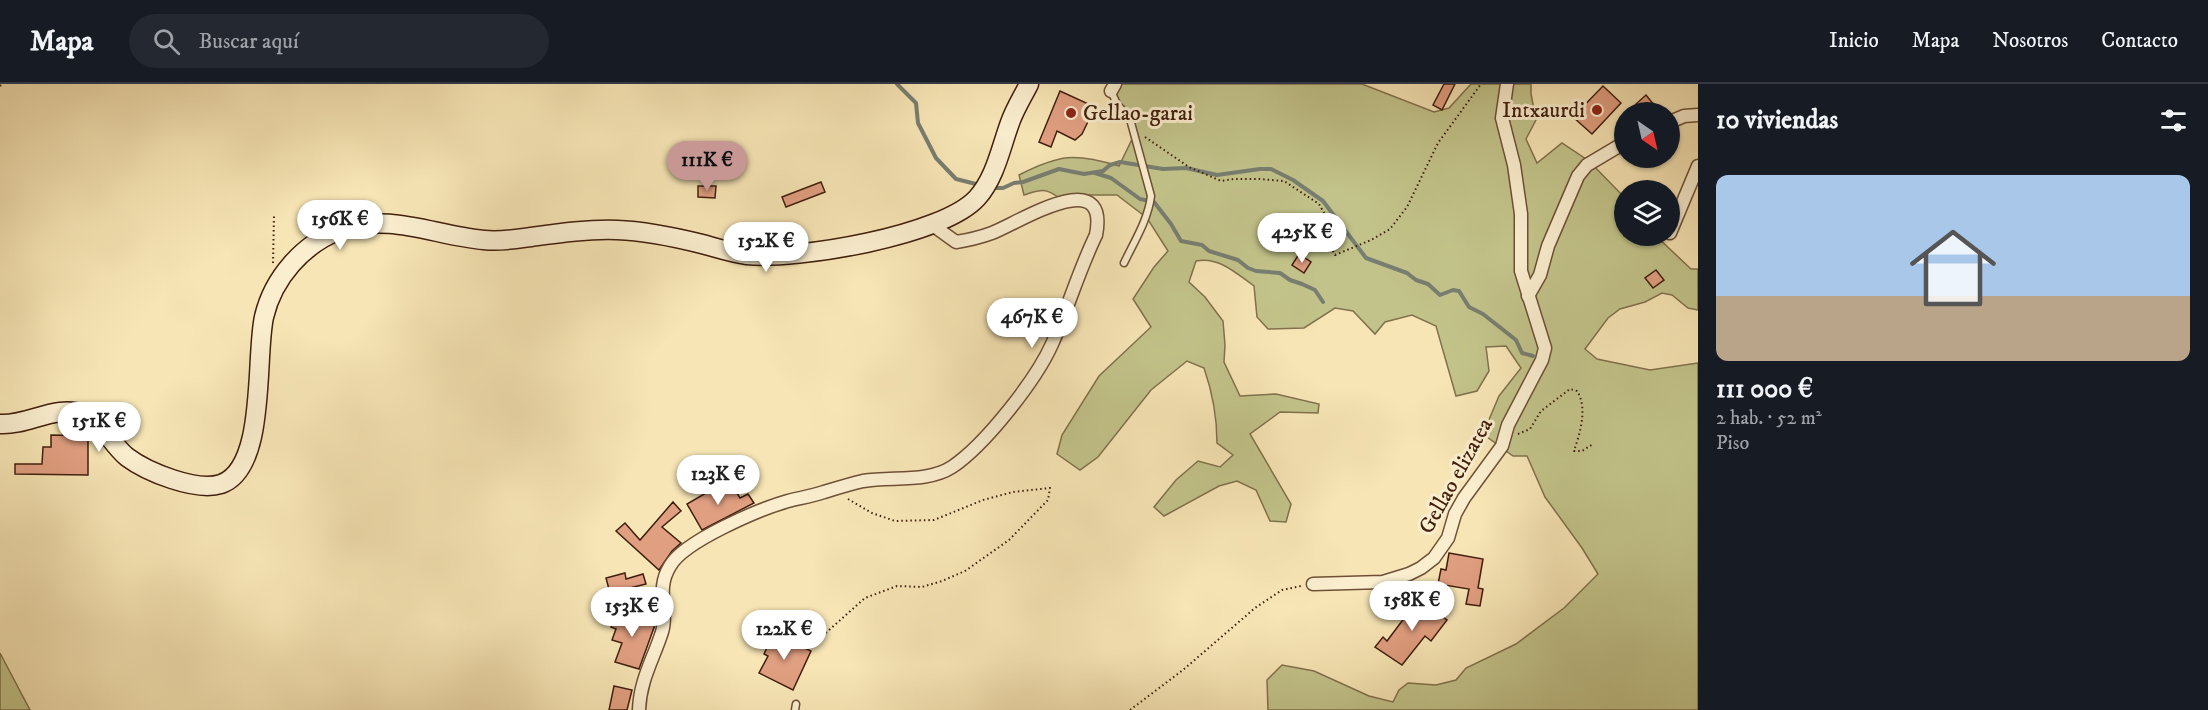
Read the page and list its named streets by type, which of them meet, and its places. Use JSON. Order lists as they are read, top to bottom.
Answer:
{
  "streets": {
    "street": ["Gellao elizatea"]
  },
  "places": ["Intxaurdi", "Gellao-garai"],
  "north": "bottom right",
  "page": {
    "header": "Mapa",
    "search": "Buscar aquí",
    "nav": [
      "Inicio",
      "Mapa",
      "Nosotros",
      "Contacto"
    ],
    "heading": "10 viviendas",
    "price": [
      "111K €",
      "156K €",
      "425K €",
      "152K €",
      "467K €",
      "151K €",
      "123K €",
      "158K €",
      "153K €",
      "122K €"
    ],
    "list": [
      {
        "name": "111 000 €",
        "note": "2 hab. · 52 m² · Piso"
      }
    ]
  }
}
